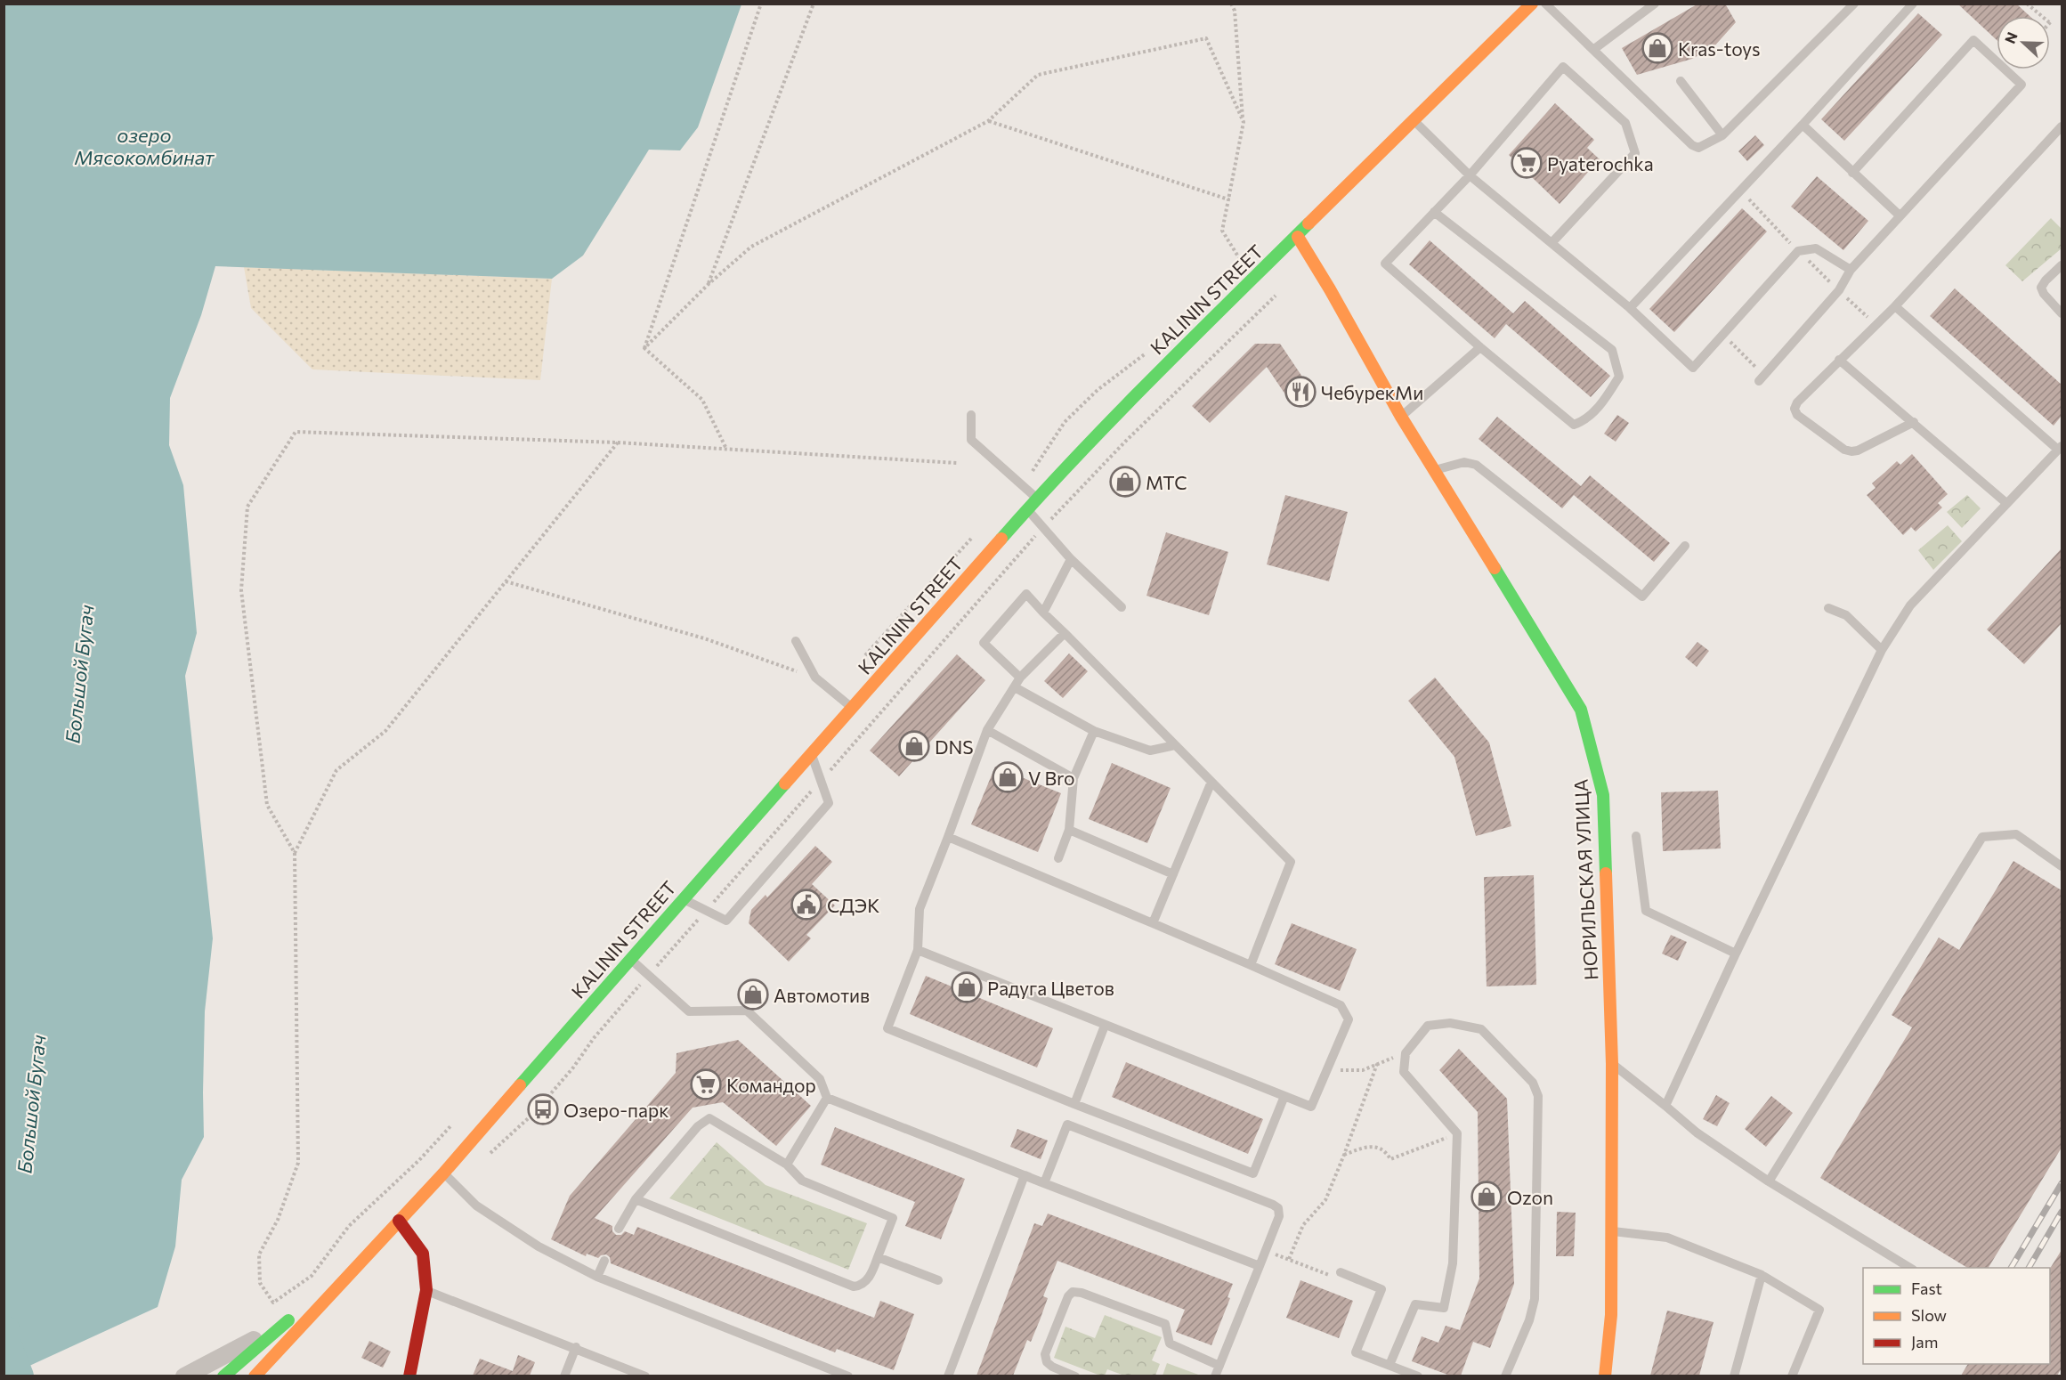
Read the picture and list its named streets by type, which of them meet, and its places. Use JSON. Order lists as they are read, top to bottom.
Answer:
{
  "streets": {
    "main road": ["KALININ STREET", "НОРИЛЬСКАЯ УЛИЦА"]
  },
  "crossings": [
    ["KALININ STREET", "НОРИЛЬСКАЯ УЛИЦА"]
  ],
  "water": ["озеро Мясокомбинат", "Большой Бугач"],
  "places": {
    "shop": [
      "Kras-toys",
      "МТС",
      "DNS",
      "V Bro",
      "Радуга Цветов",
      "Автомотив",
      "Ozon"
    ],
    "supermarket": ["Pyaterochka", "Командор"],
    "restaurant": ["ЧебурекМи"],
    "public building": ["СДЭК"],
    "bus stop": ["Озеро-парк"]
  },
  "legend": ["Fast", "Slow", "Jam"],
  "north": "left"
}
